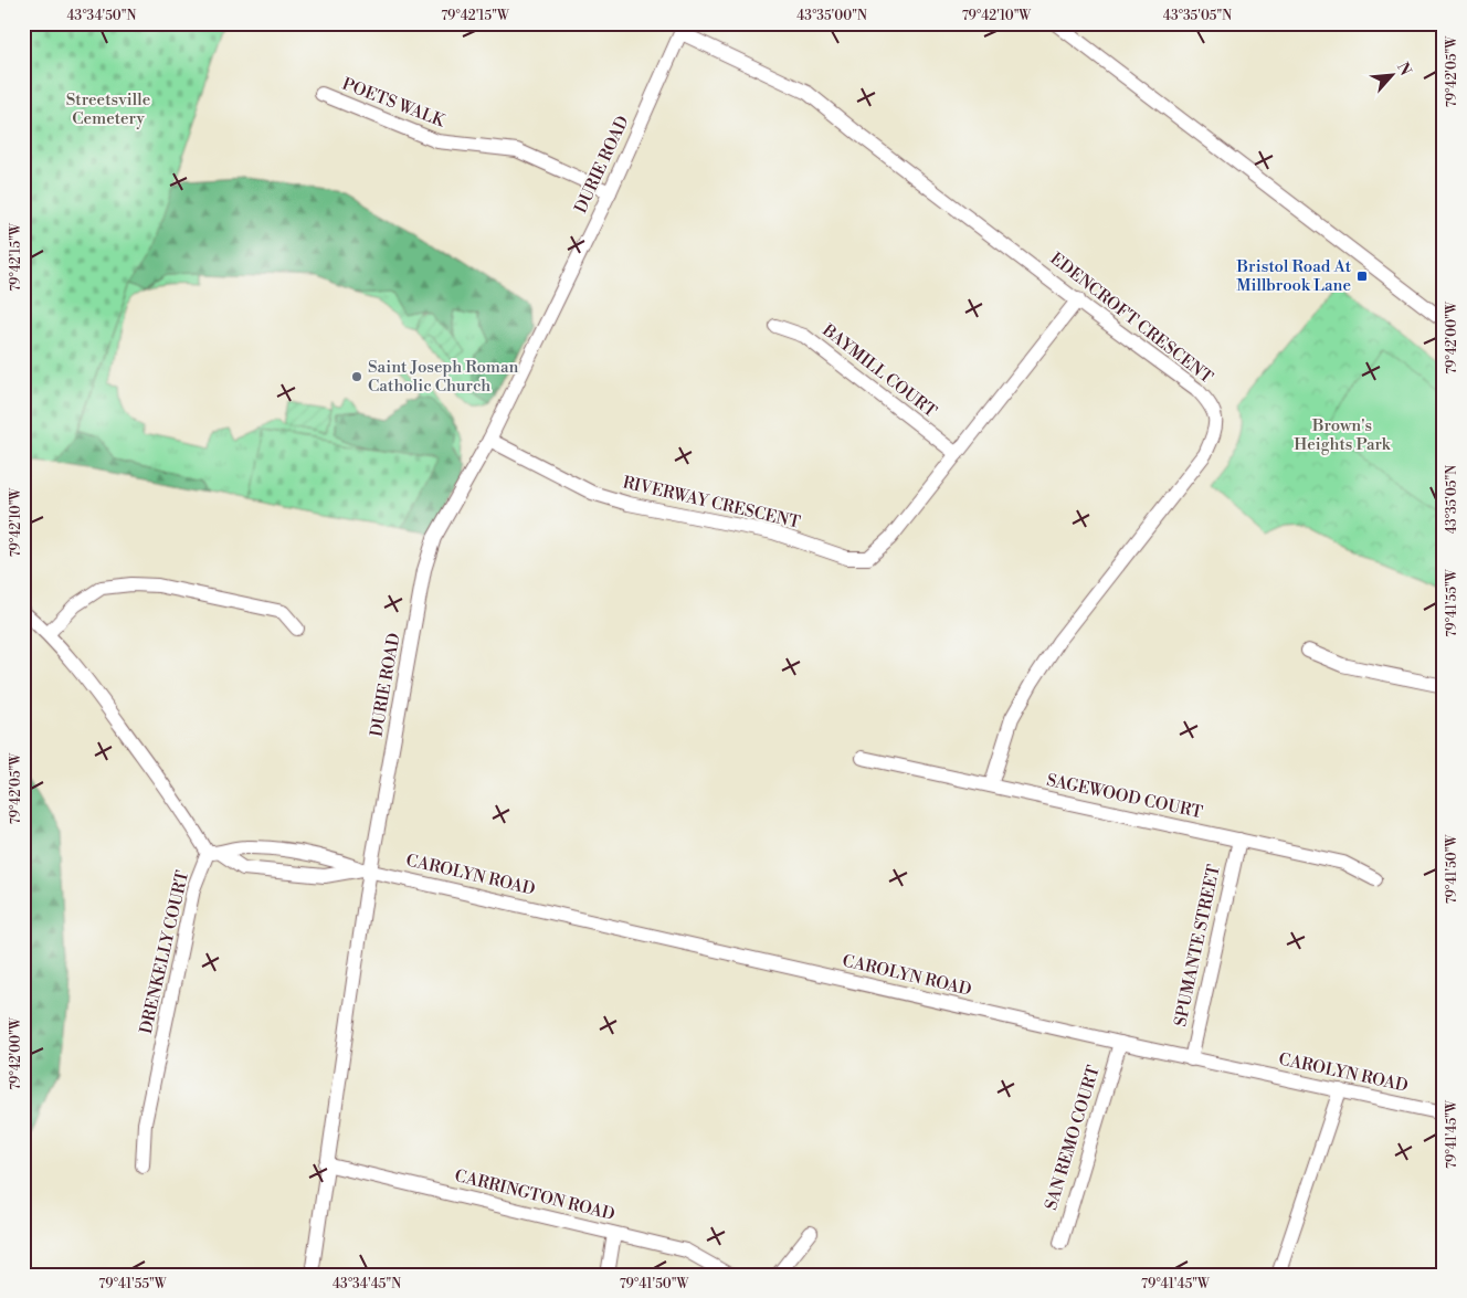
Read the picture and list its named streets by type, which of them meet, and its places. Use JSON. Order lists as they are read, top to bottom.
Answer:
{
  "streets": {
    "street": [
      "POETS WALK",
      "DURIE ROAD",
      "EDENCROFT CRESCENT",
      "BAYMILL COURT",
      "RIVERWAY CRESCENT",
      "SAGEWOOD COURT",
      "CAROLYN ROAD",
      "SPUMANTE STREET",
      "DRENKELLY COURT",
      "SAN REMO COURT",
      "CARRINGTON ROAD"
    ]
  },
  "crossings": [
    ["POETS WALK", "DURIE ROAD"],
    ["DURIE ROAD", "EDENCROFT CRESCENT"],
    ["DURIE ROAD", "RIVERWAY CRESCENT"],
    ["DURIE ROAD", "CAROLYN ROAD"],
    ["DURIE ROAD", "CARRINGTON ROAD"],
    ["EDENCROFT CRESCENT", "RIVERWAY CRESCENT"],
    ["EDENCROFT CRESCENT", "SAGEWOOD COURT"],
    ["BAYMILL COURT", "RIVERWAY CRESCENT"],
    ["SAGEWOOD COURT", "SPUMANTE STREET"],
    ["CAROLYN ROAD", "SPUMANTE STREET"],
    ["CAROLYN ROAD", "DRENKELLY COURT"],
    ["CAROLYN ROAD", "SAN REMO COURT"]
  ],
  "parks": ["Streetsville Cemetery", "Brown's Heights Park"],
  "places": {
    "transit": ["Bristol Road At Millbrook Lane"],
    "other": ["Saint Joseph Roman Catholic Church"]
  },
  "north": "top right",
  "coordinates": [
    "43°34'50\"N",
    "79°42'15\"W",
    "43°35'00\"N",
    "79°42'10\"W",
    "43°35'05\"N",
    "79°42'05\"W",
    "79°42'00\"W",
    "79°41'55\"W",
    "79°41'50\"W",
    "79°41'45\"W",
    "43°34'45\"N"
  ]
}
